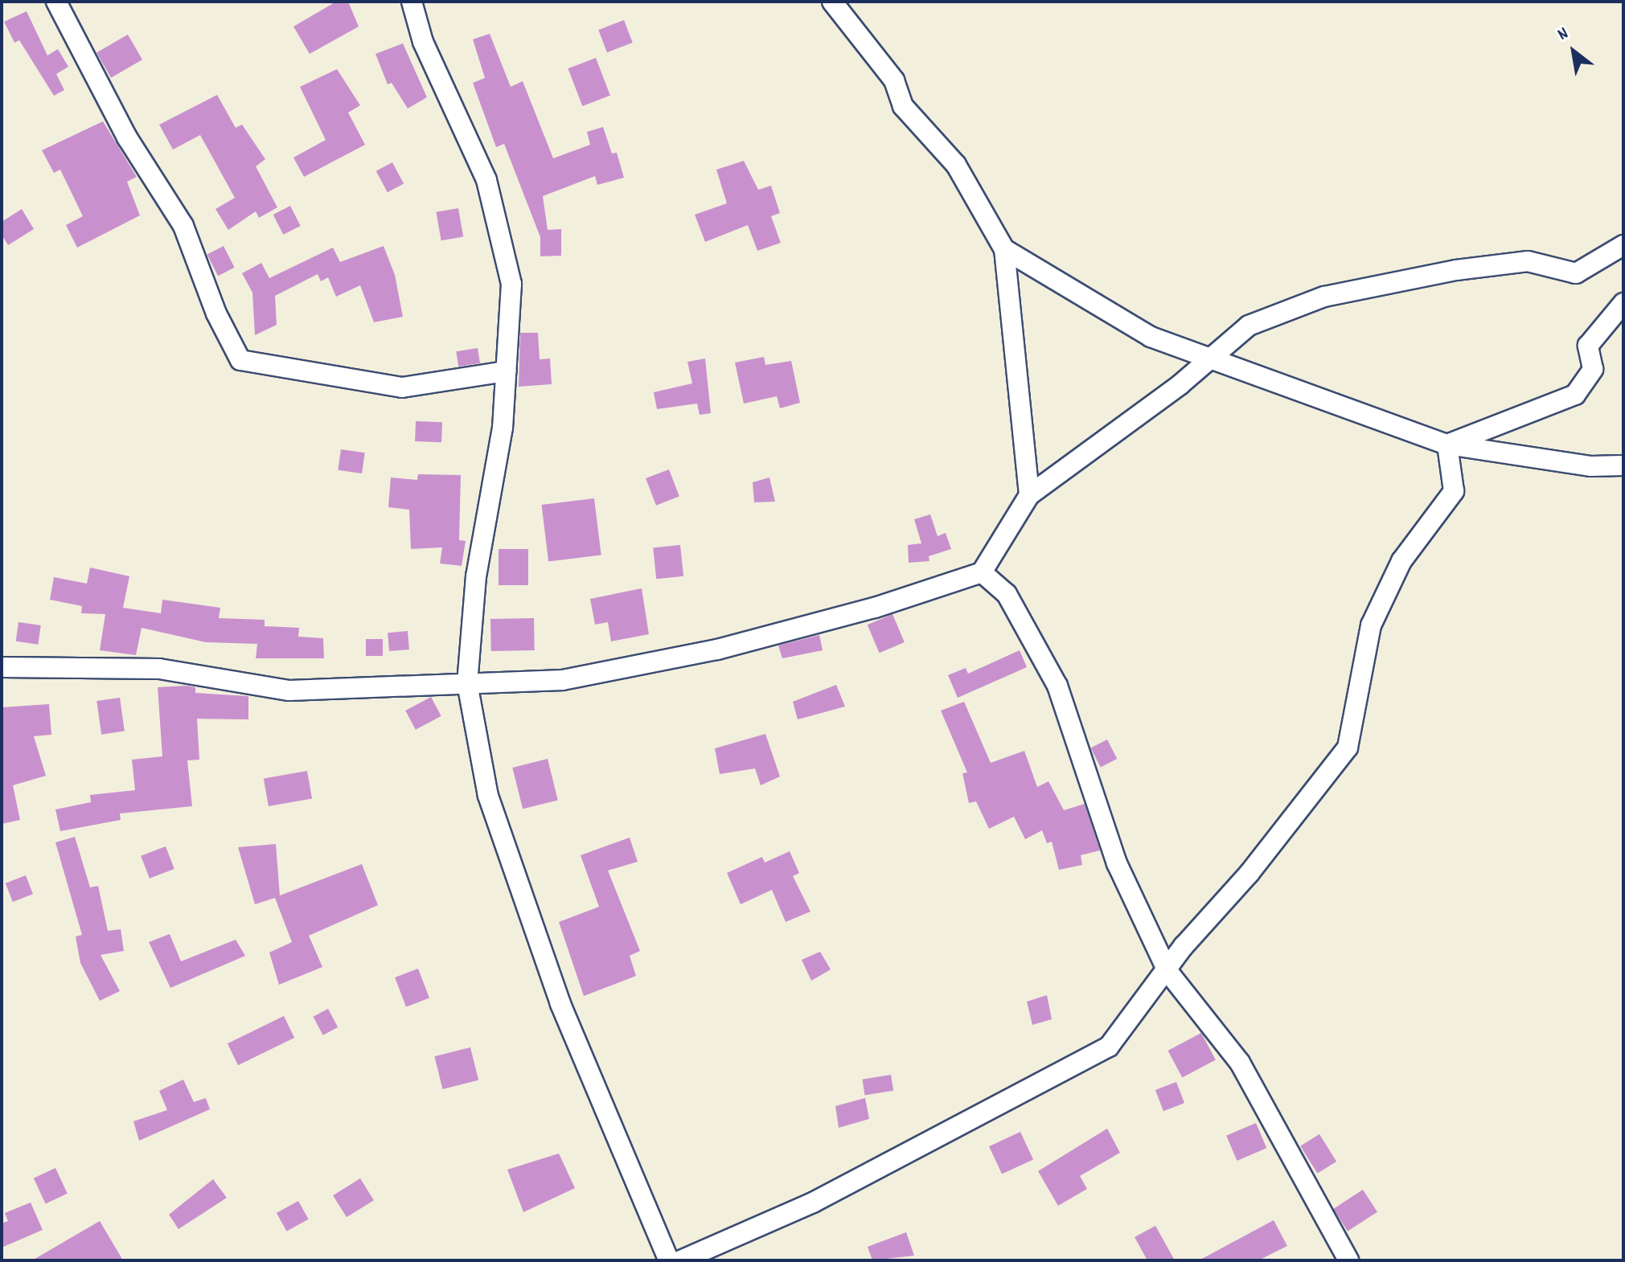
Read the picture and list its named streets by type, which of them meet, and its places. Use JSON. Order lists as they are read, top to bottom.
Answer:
{
  "north": "top left"
}
